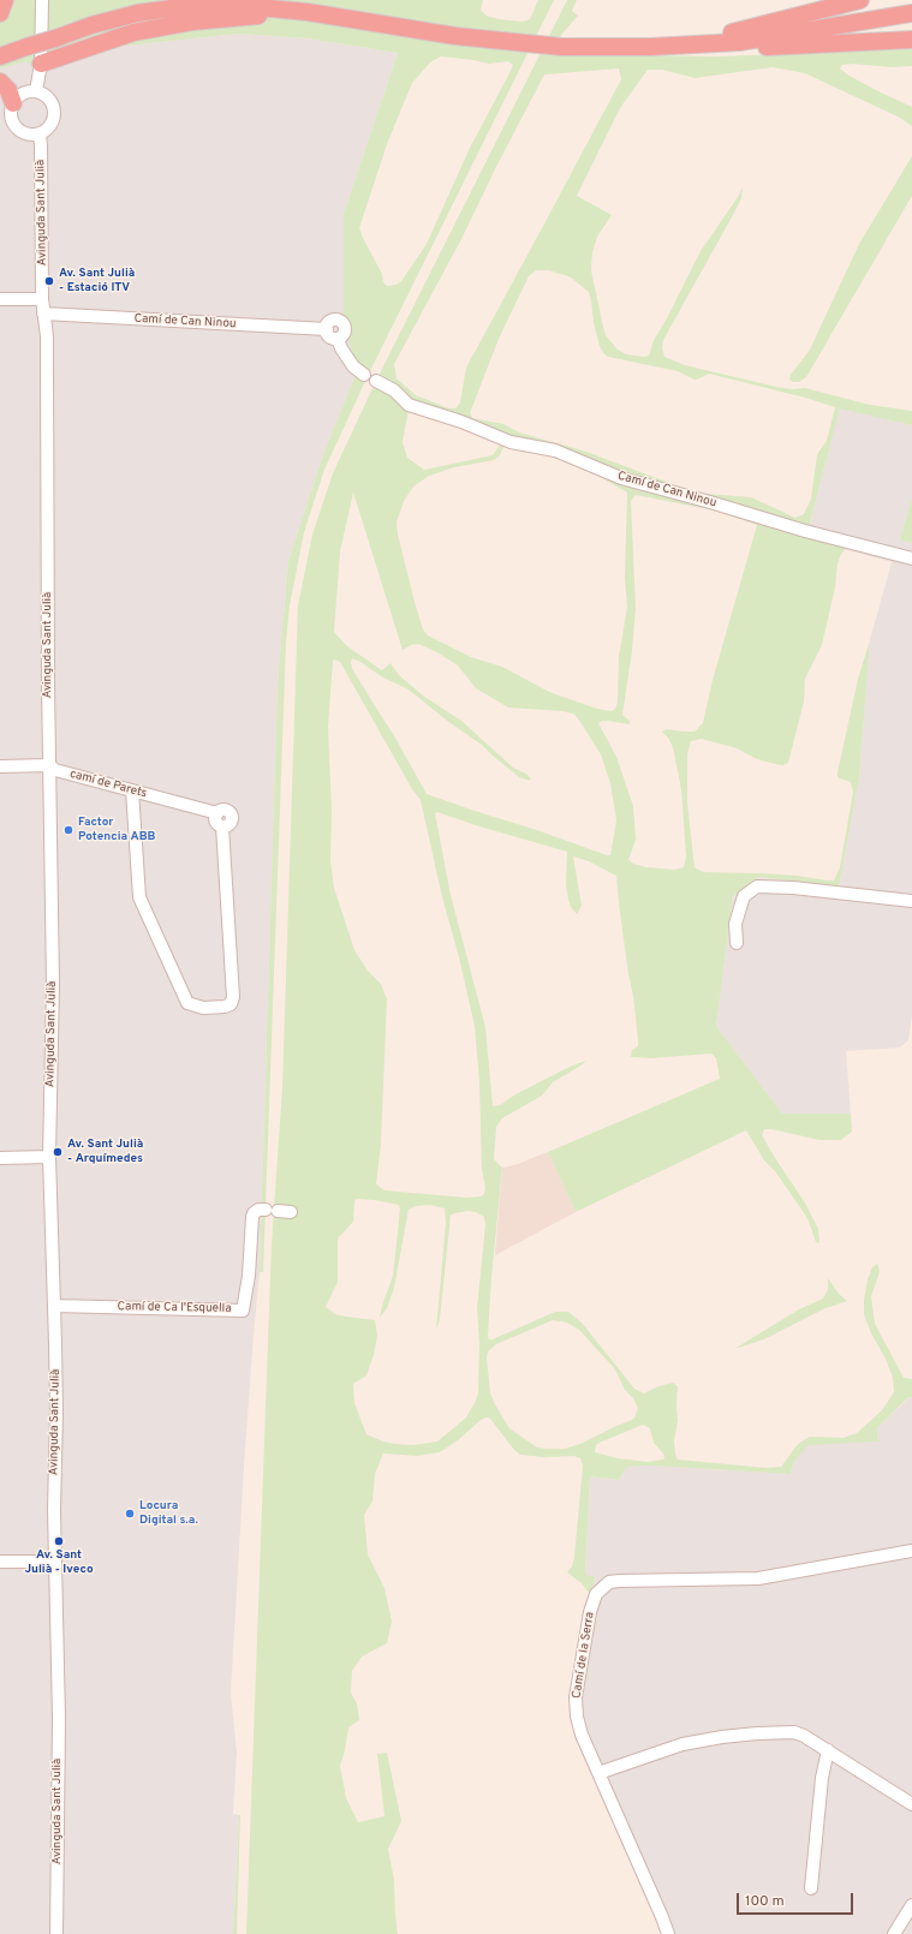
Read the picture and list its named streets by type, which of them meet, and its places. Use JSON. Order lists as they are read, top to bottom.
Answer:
{
  "streets": {
    "street": [
      "Avinguda Sant Julià",
      "Camí de Can Ninou",
      "camí de Parets",
      "Camí de Ca l'Esquella",
      "Camí de la Serra"
    ]
  },
  "crossings": [
    ["Avinguda Sant Julià", "Camí de Can Ninou"],
    ["Avinguda Sant Julià", "camí de Parets"],
    ["Avinguda Sant Julià", "Camí de Ca l'Esquella"]
  ],
  "places": [
    "Av. Sant Julià - Estació ITV",
    "Factor Potencia ABB",
    "Av. Sant Julià - Arquímedes",
    "Locura Digital s.a.",
    "Av. Sant Julià - Iveco"
  ],
  "scale_bar": "100 m"
}
